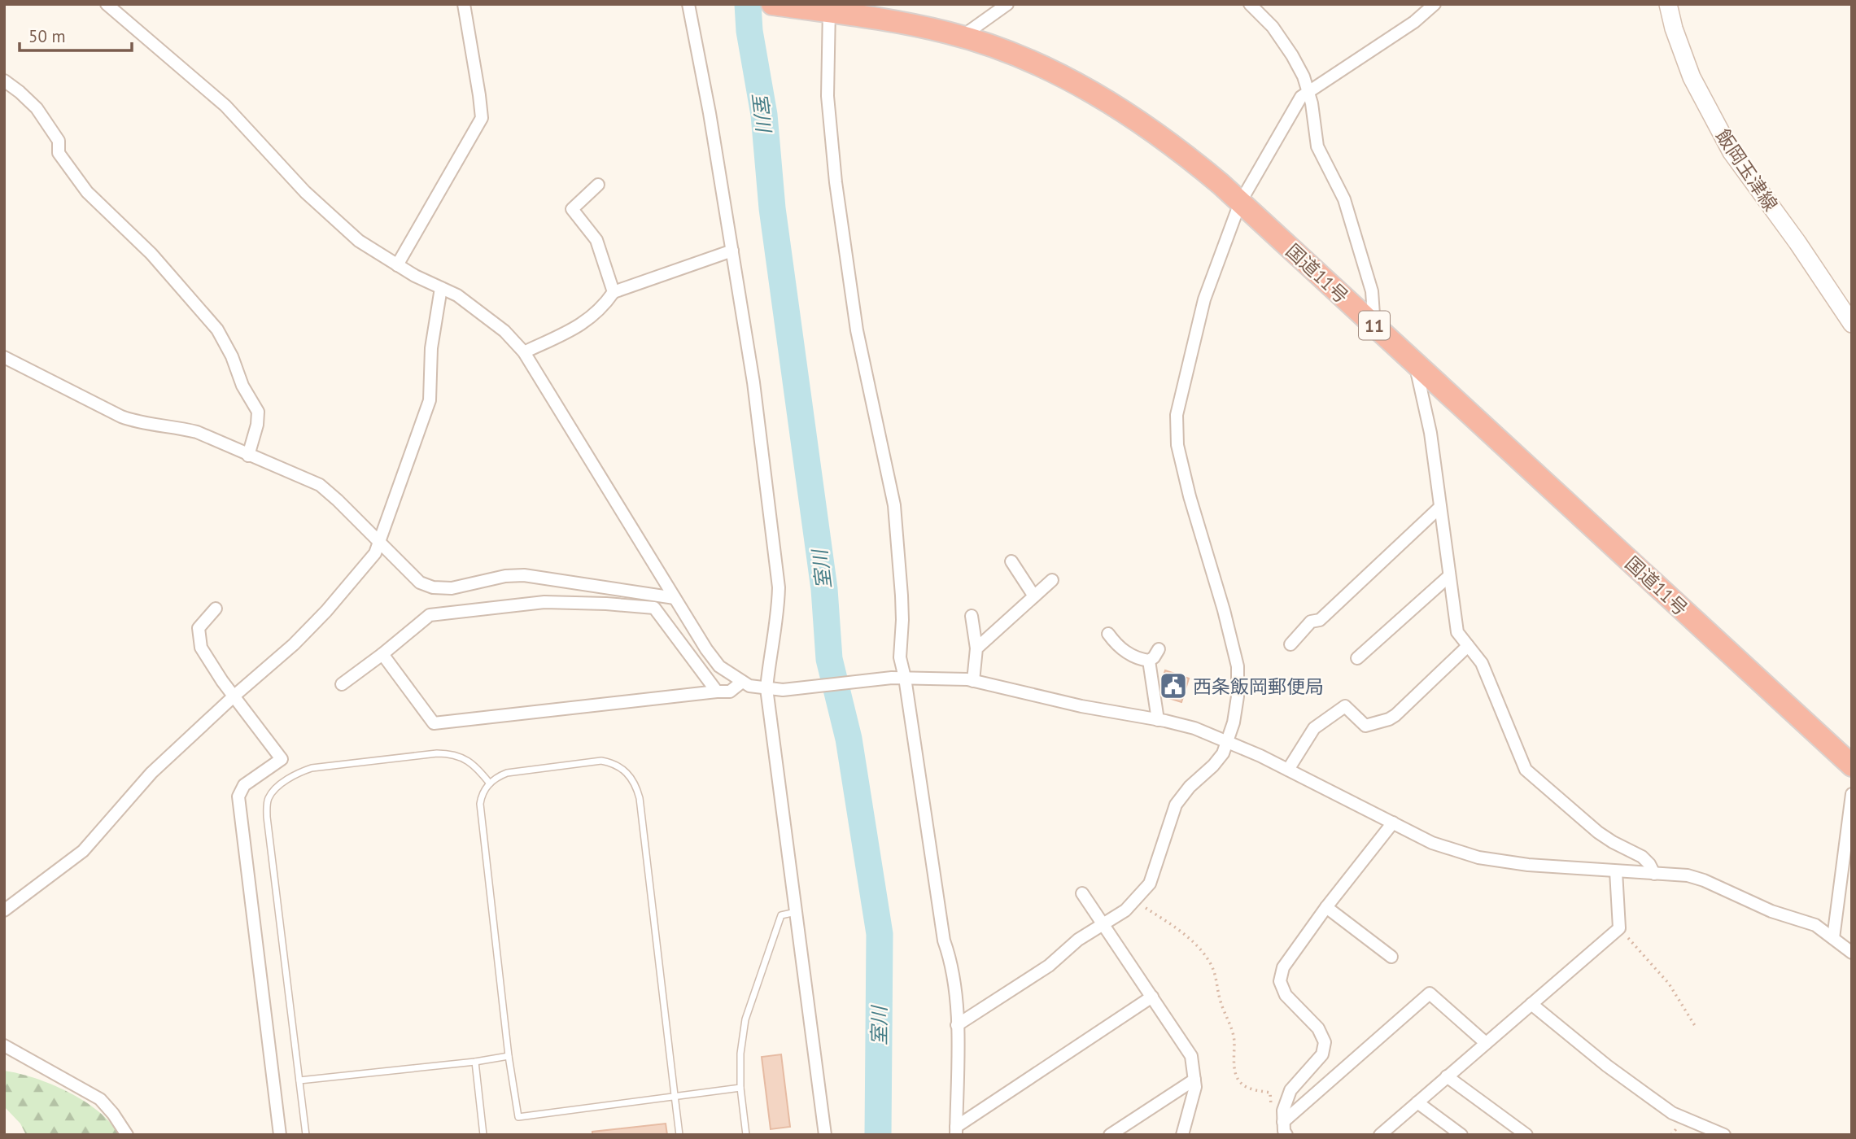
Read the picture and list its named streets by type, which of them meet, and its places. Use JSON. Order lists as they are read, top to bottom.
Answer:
{
  "streets": {
    "highway": ["国道11号", "11"],
    "main road": ["飯岡玉津線"]
  },
  "water": ["室川"],
  "places": {
    "public building": ["西条飯岡郵便局"]
  },
  "scale_bar": "50 m"
}
